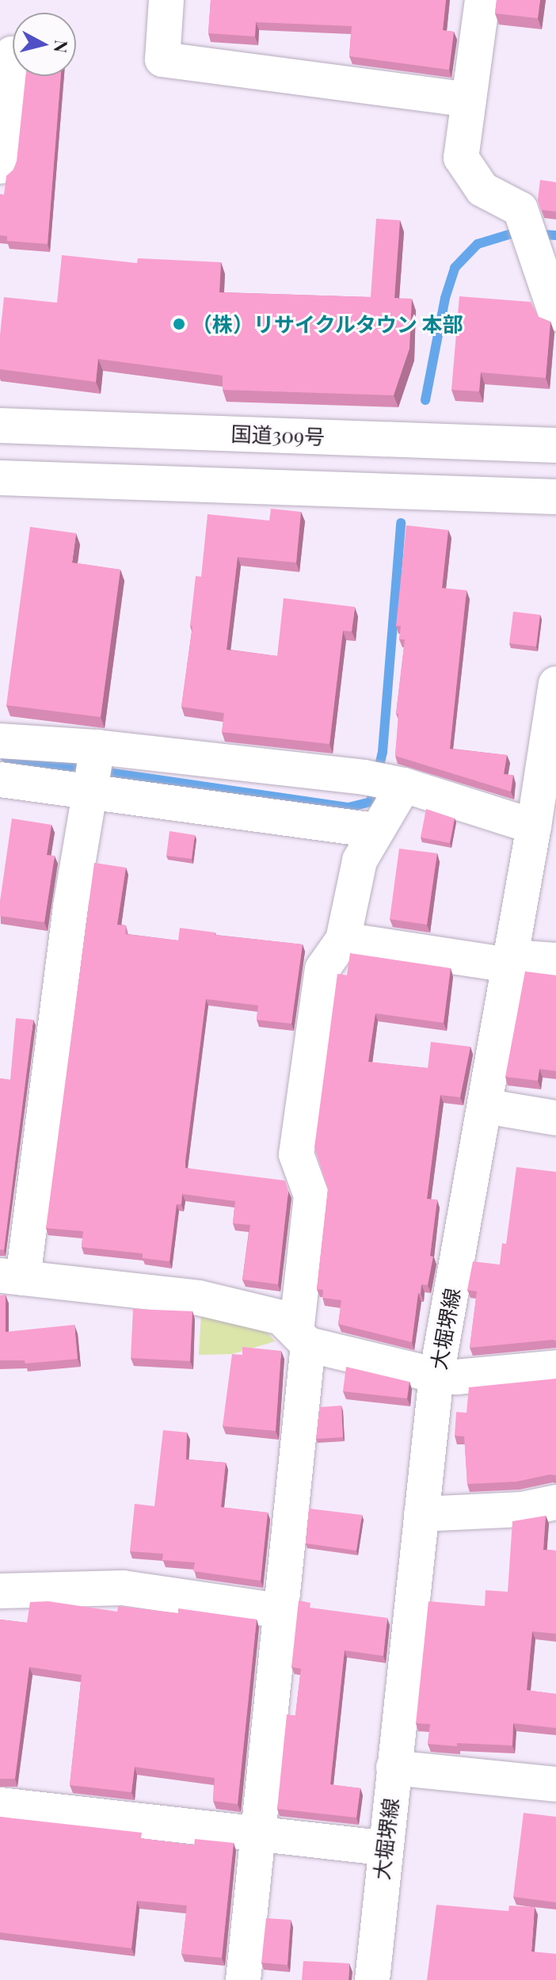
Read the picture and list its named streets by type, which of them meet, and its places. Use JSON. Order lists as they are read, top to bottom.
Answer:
{
  "streets": {
    "main road": ["国道309号", "大堀堺線"]
  },
  "places": ["（株）リサイクルタウン 本部"],
  "north": "right"
}
